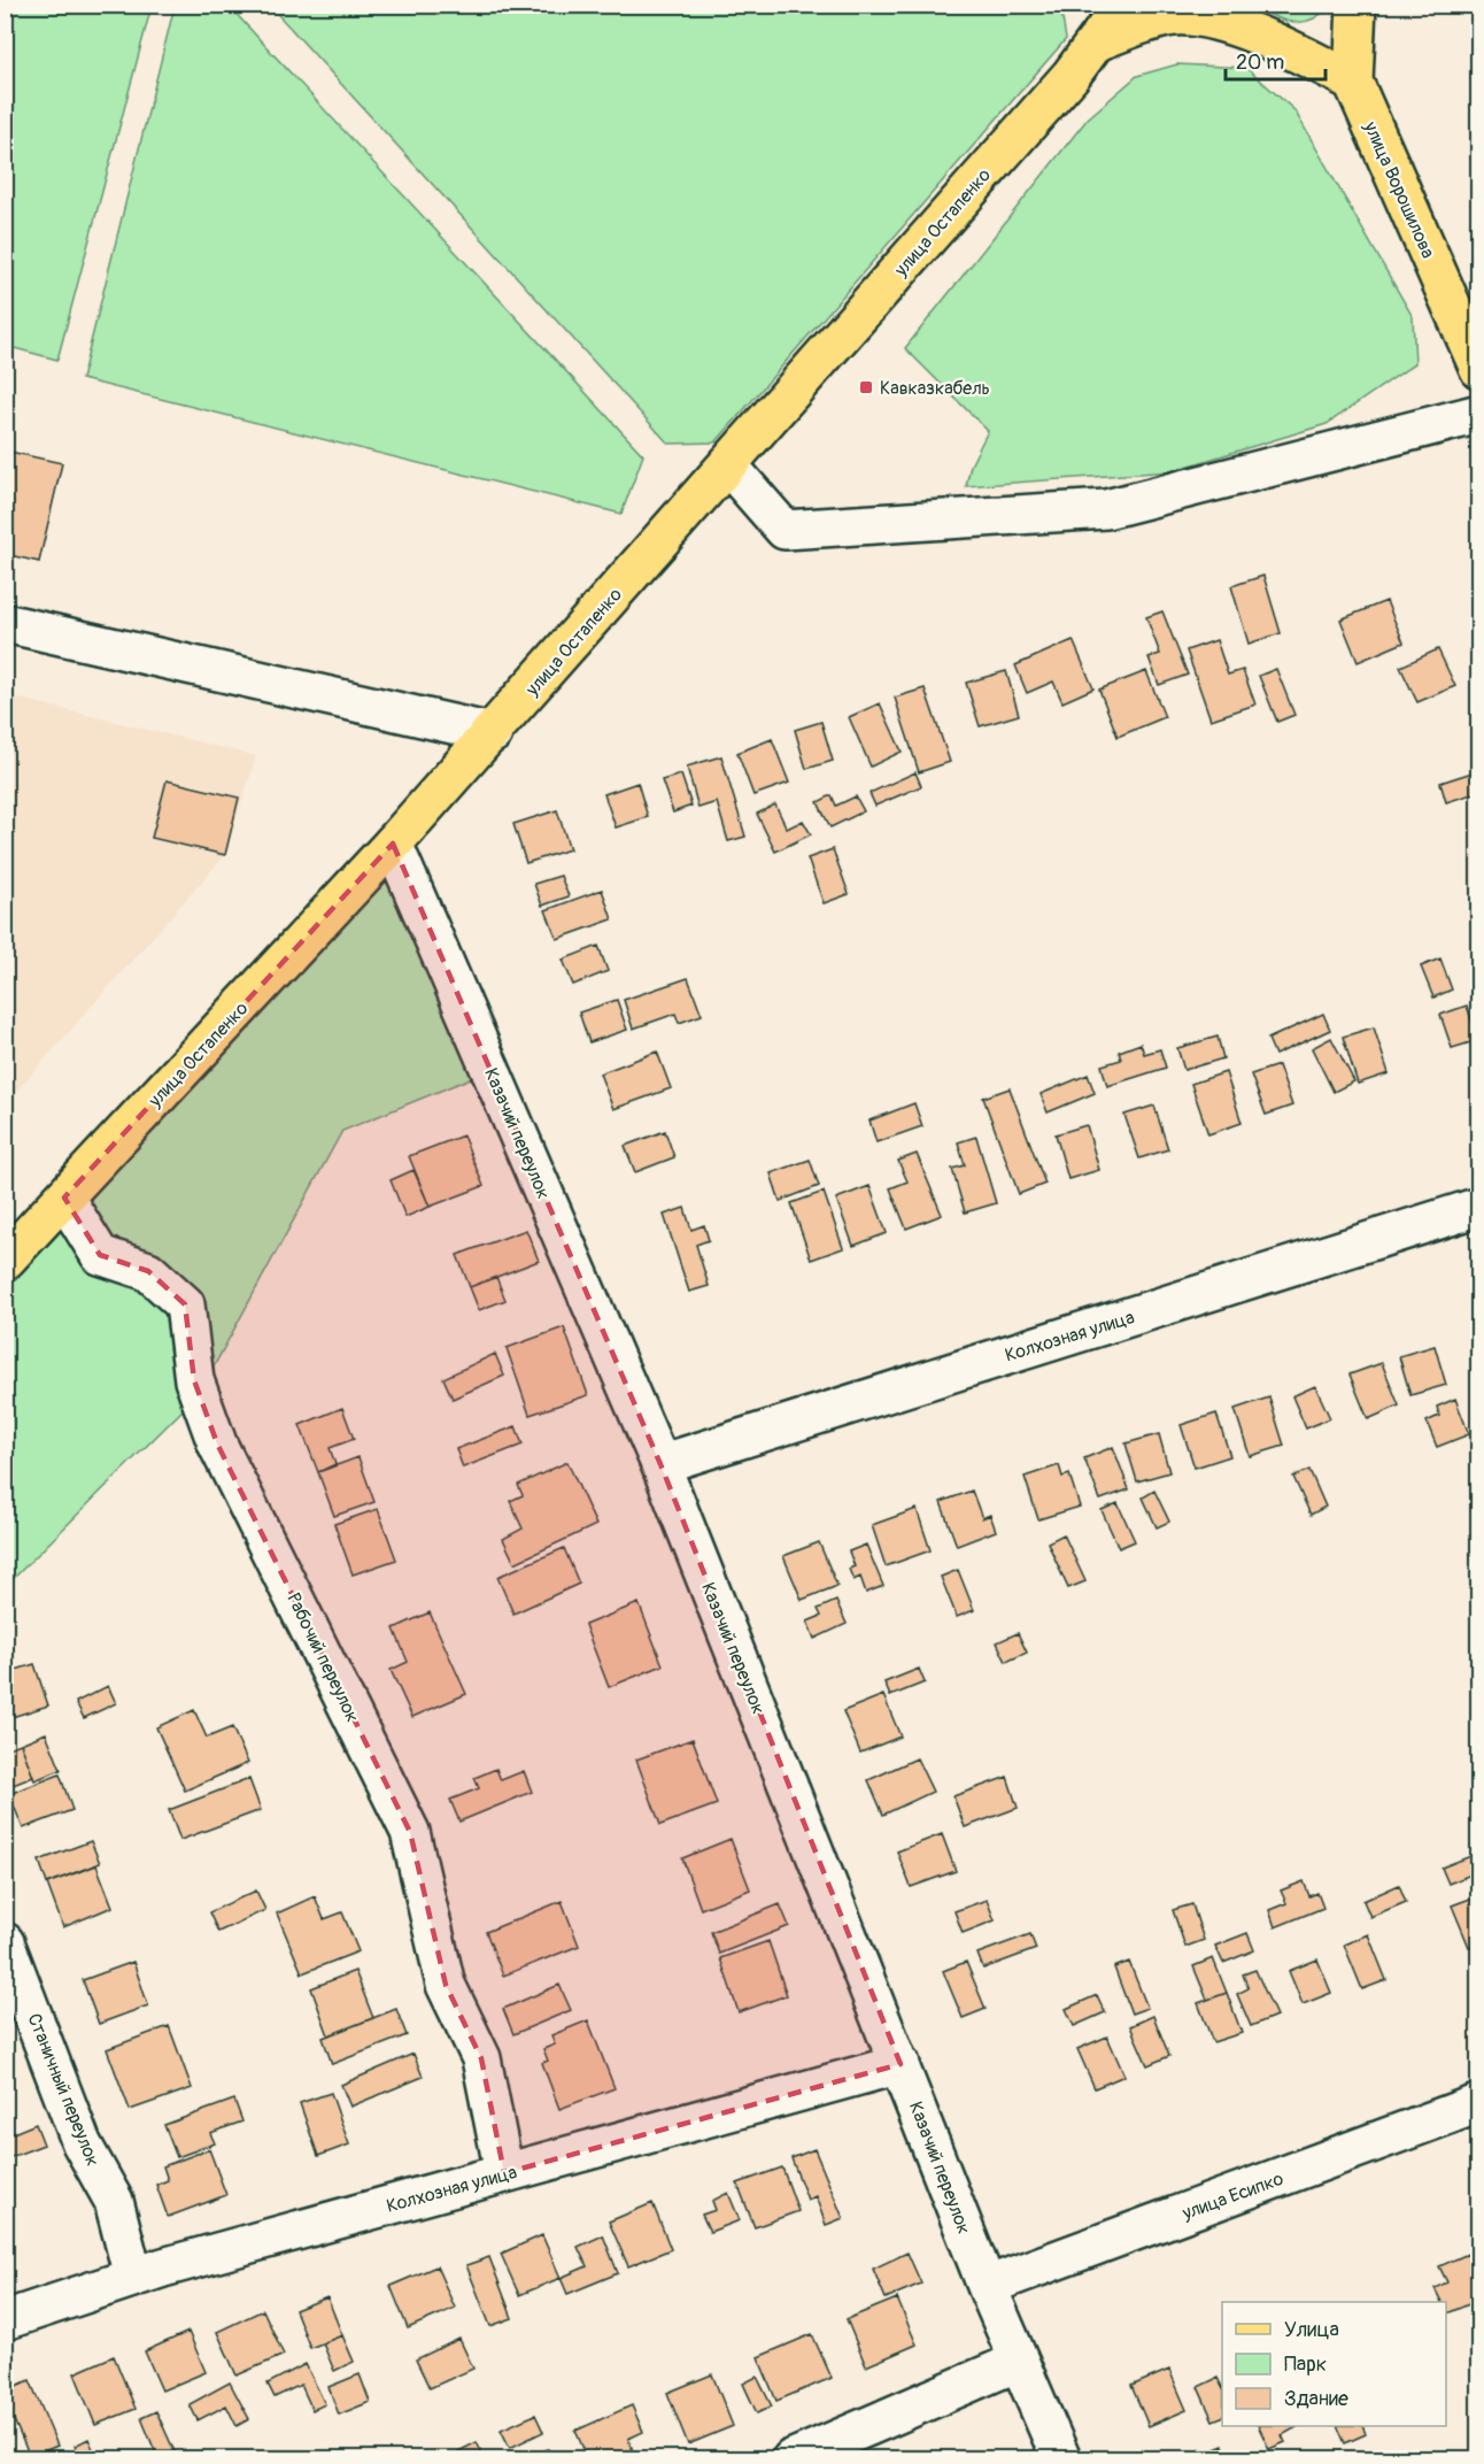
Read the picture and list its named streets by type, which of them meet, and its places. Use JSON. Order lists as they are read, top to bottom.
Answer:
{
  "streets": {
    "main road": ["улица Ворошилова", "улица Остапенко"],
    "street": [
      "Казачий переулок",
      "Колхозная улица",
      "Рабочий переулок",
      "Станичный переулок",
      "улица Есипко"
    ]
  },
  "crossings": [
    ["улица Остапенко", "Казачий переулок"],
    ["улица Остапенко", "Рабочий переулок"],
    ["Казачий переулок", "Колхозная улица"],
    ["Казачий переулок", "улица Есипко"],
    ["Колхозная улица", "Рабочий переулок"],
    ["Колхозная улица", "Станичный переулок"]
  ],
  "places": {
    "transit": ["Кавказкабель"]
  },
  "legend": ["Улица", "Парк", "Здание"],
  "scale_bar": "20 m"
}
